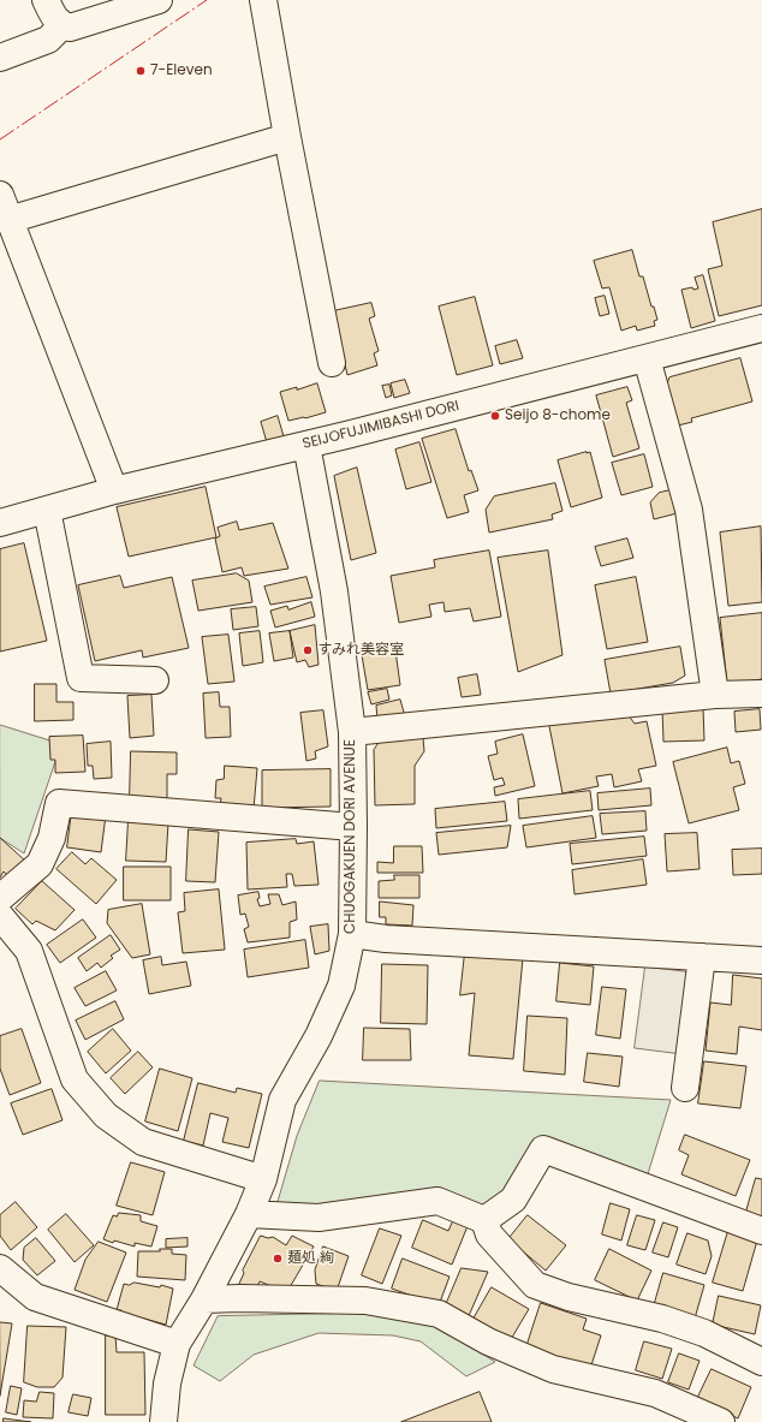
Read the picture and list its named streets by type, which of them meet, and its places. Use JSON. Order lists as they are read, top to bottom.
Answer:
{
  "streets": {
    "street": ["SEIJOFUJIMIBASHI DORI", "CHUOGAKUEN DORI AVENUE"]
  },
  "crossings": [
    ["SEIJOFUJIMIBASHI DORI", "CHUOGAKUEN DORI AVENUE"]
  ],
  "places": [
    "7-Eleven",
    "Seijo 8-chome",
    "すみれ美容室",
    "麺処 絢"
  ]
}
